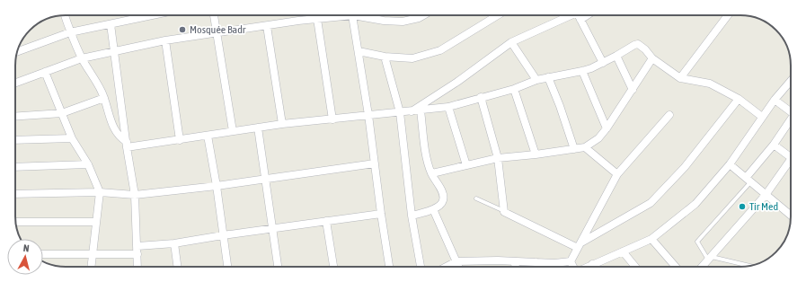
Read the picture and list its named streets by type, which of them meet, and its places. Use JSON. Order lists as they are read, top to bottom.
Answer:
{
  "places": ["Mosquée Badr", "Tir Med"],
  "north": "top"
}
